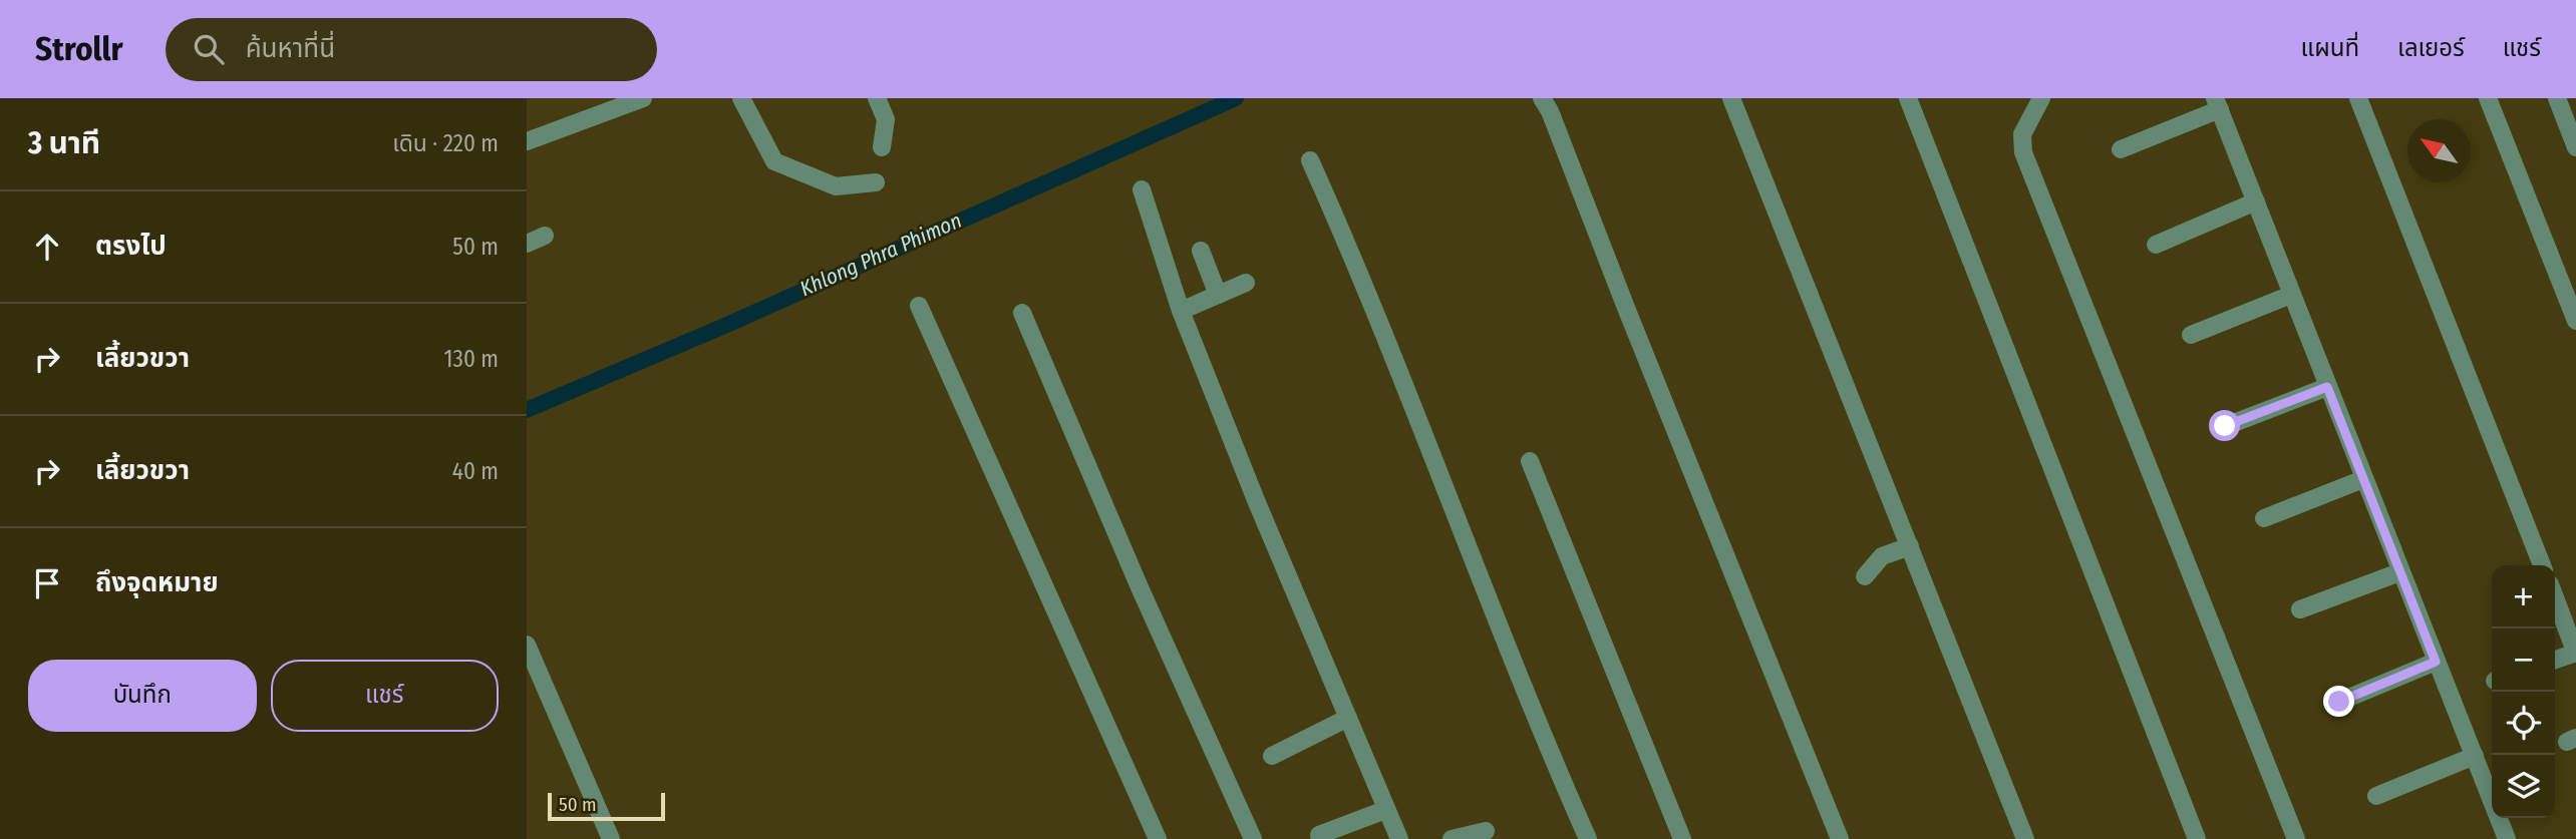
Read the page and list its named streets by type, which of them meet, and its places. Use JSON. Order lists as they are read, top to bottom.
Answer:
{
  "water": ["Khlong Phra Phimon"],
  "scale_bar": "50 m",
  "north": "top left",
  "page": {
    "header": "Strollr",
    "search": "ค้นหาที่นี่",
    "nav": ["แผนที่", "เลเยอร์", "แชร์"],
    "heading": ["3 นาที", "เดิน · 220 m"],
    "list": [
      ["ตรงไป", "50 m"],
      ["เลี้ยวขวา", "130 m"],
      ["เลี้ยวขวา", "40 m"],
      "ถึงจุดหมาย"
    ],
    "map_buttons": ["+", "−"],
    "buttons": ["บันทึก", "แชร์"],
    "scale": "50 m"
  }
}
